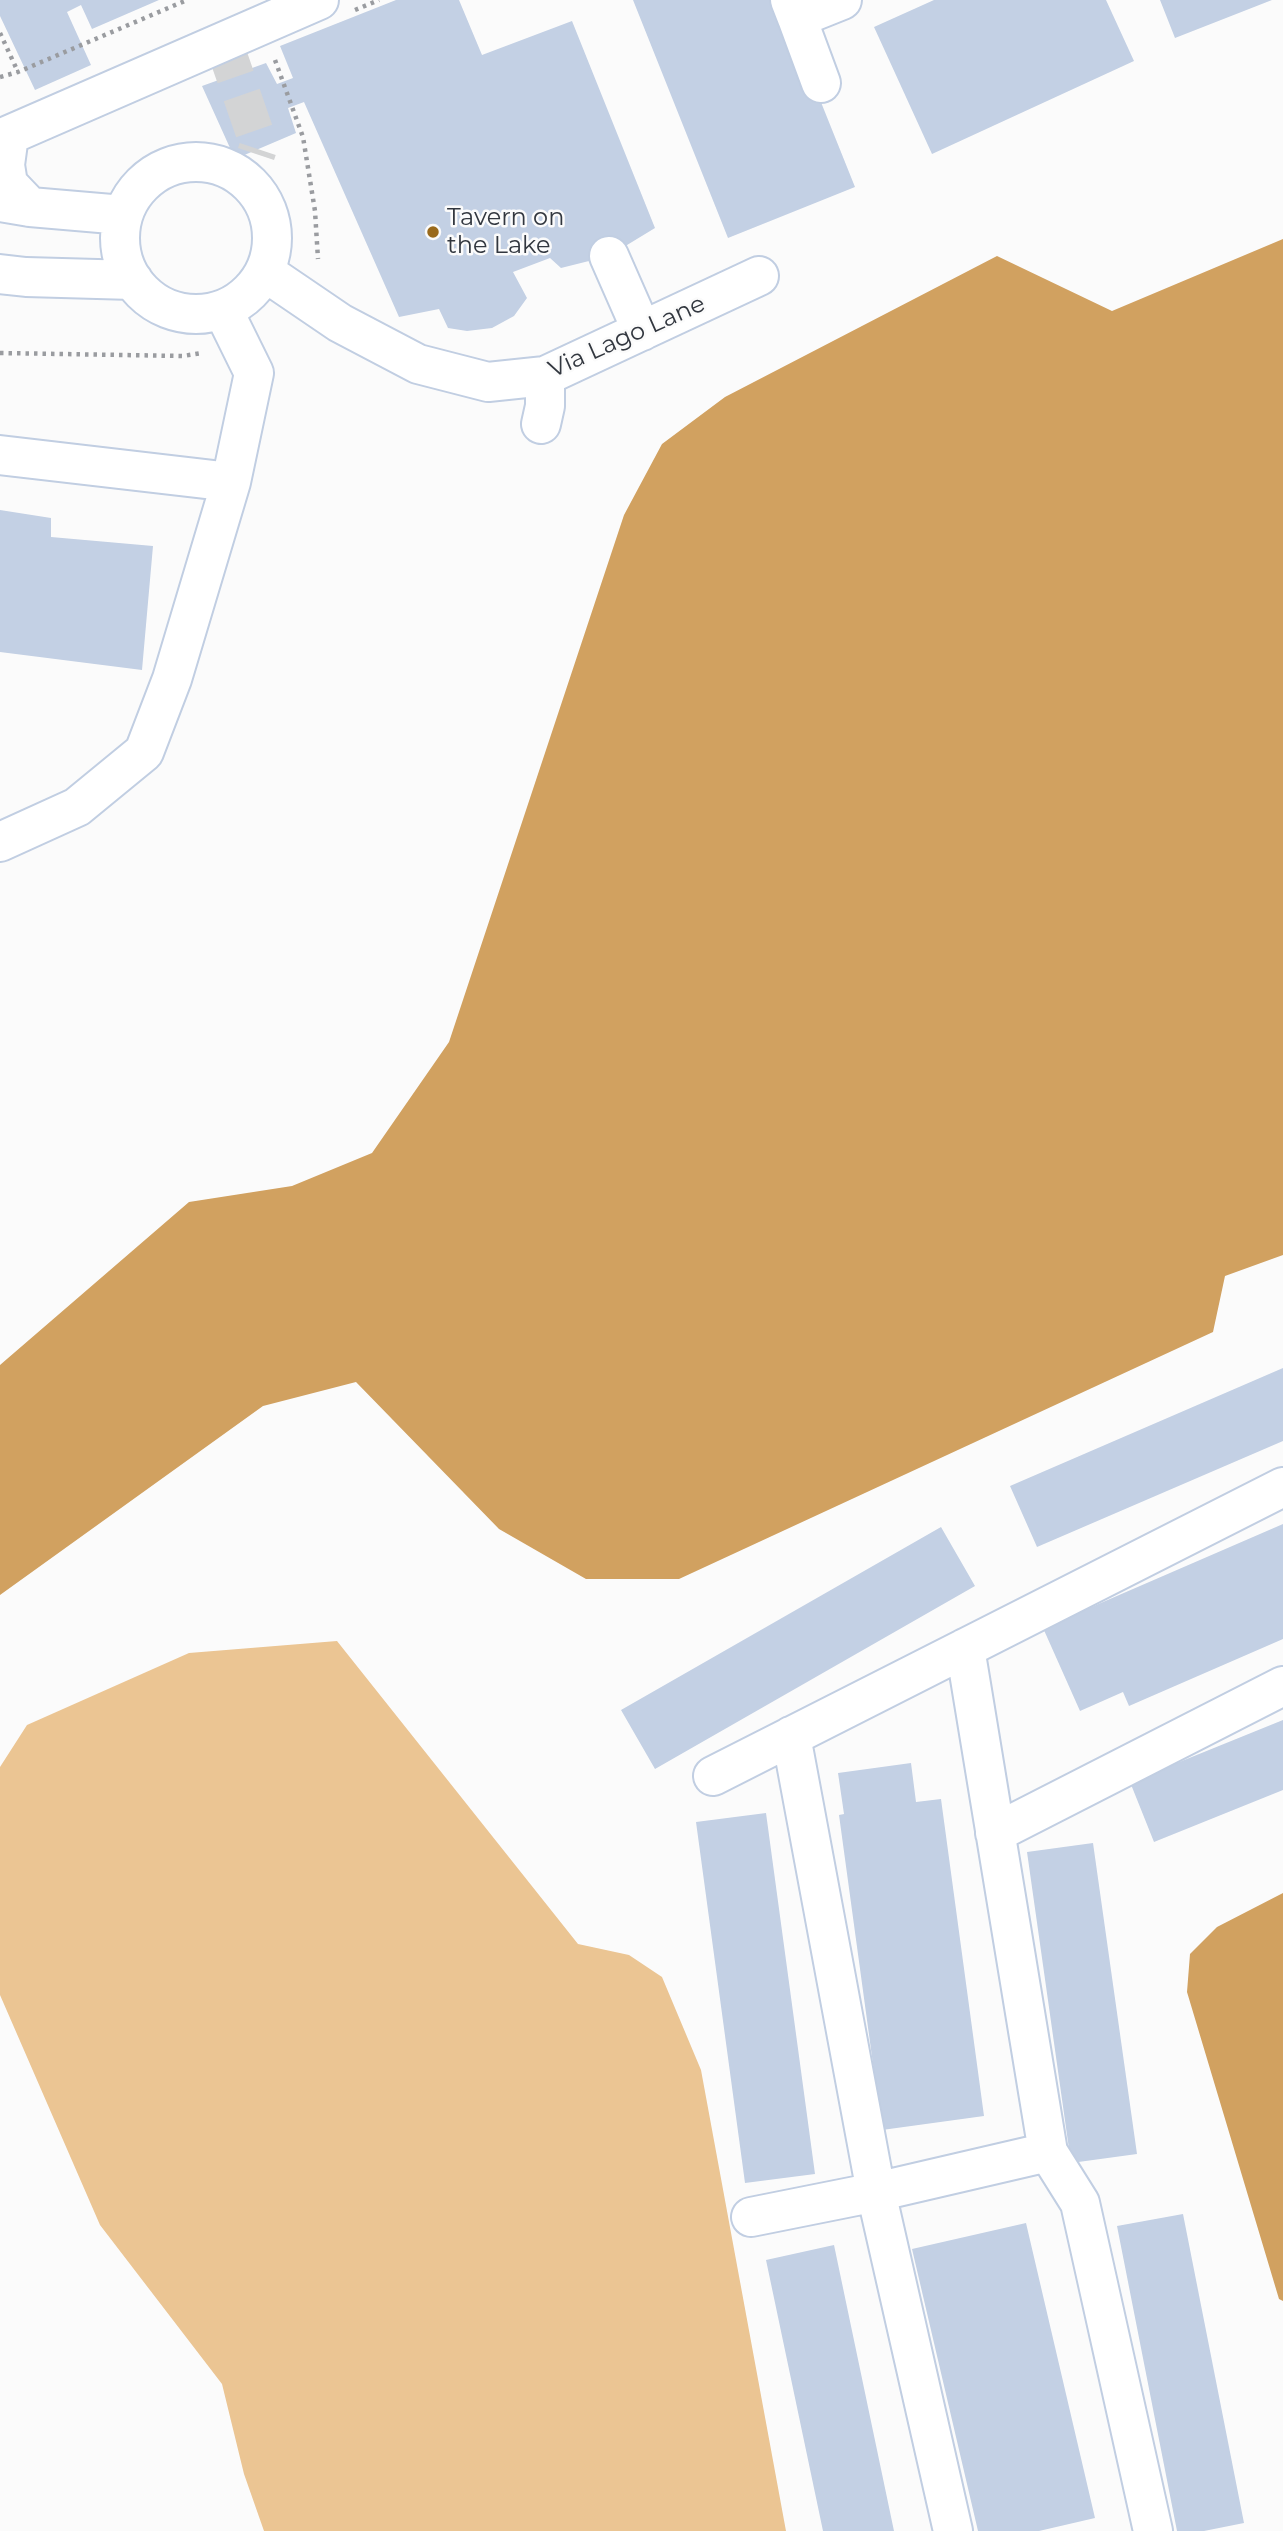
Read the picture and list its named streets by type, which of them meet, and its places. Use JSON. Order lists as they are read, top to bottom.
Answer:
{
  "streets": {
    "street": ["Via Lago Lane"]
  },
  "places": ["Tavern on the Lake"]
}
